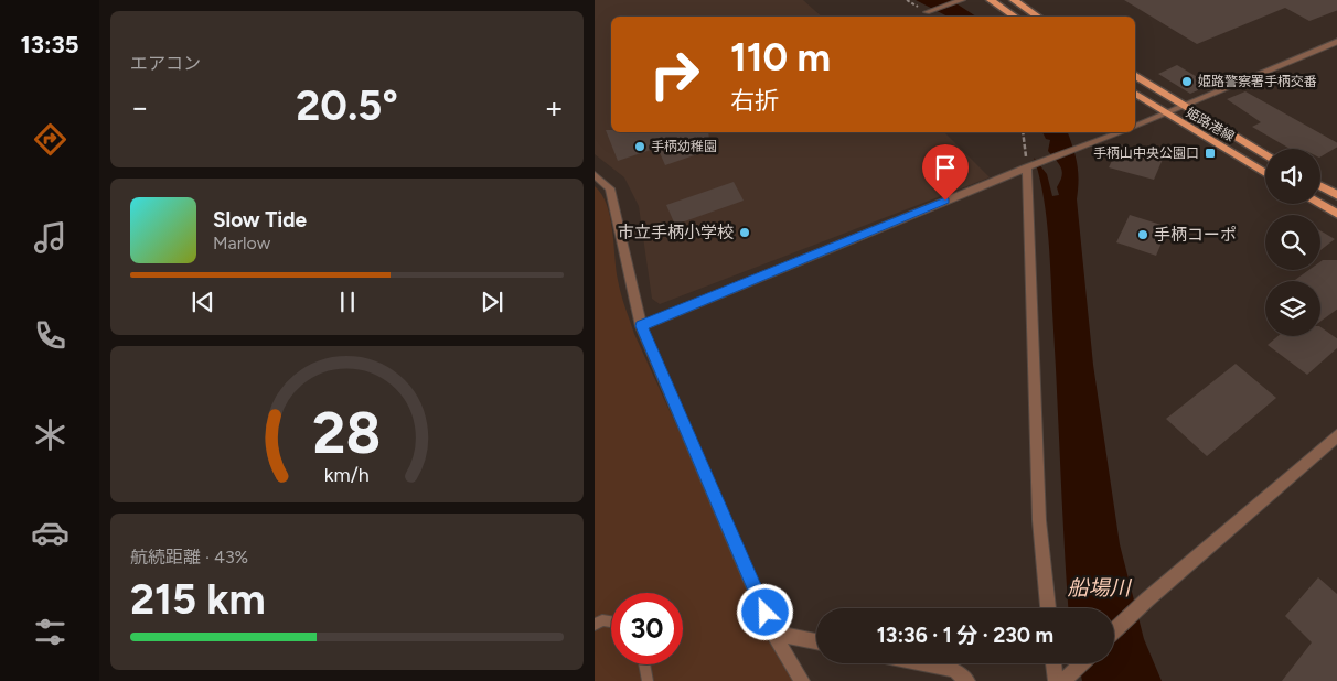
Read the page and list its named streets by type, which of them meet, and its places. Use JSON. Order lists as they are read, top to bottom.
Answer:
{
  "streets": {
    "main road": ["姫路港線"]
  },
  "water": ["船場川"],
  "places": {
    "other": [
      "姫路警察署手柄交番",
      "手柄幼稚園",
      "市立手柄小学校",
      "手柄コーポ"
    ],
    "transit": ["手柄山中央公園口"]
  },
  "page": {
    "tabs": "13:35",
    "tile": [
      "エアコン",
      ["航続距離 · 43%", "215 km"]
    ],
    "turn": ["110 m", "右折"],
    "heat": ["−", "20.5°", "+"],
    "song": ["Slow Tide", "Marlow"],
    "limit": "30",
    "trip": "13:36 · 1 分 · 230 m",
    "gauge": ["28", "km/h"]
  }
}
